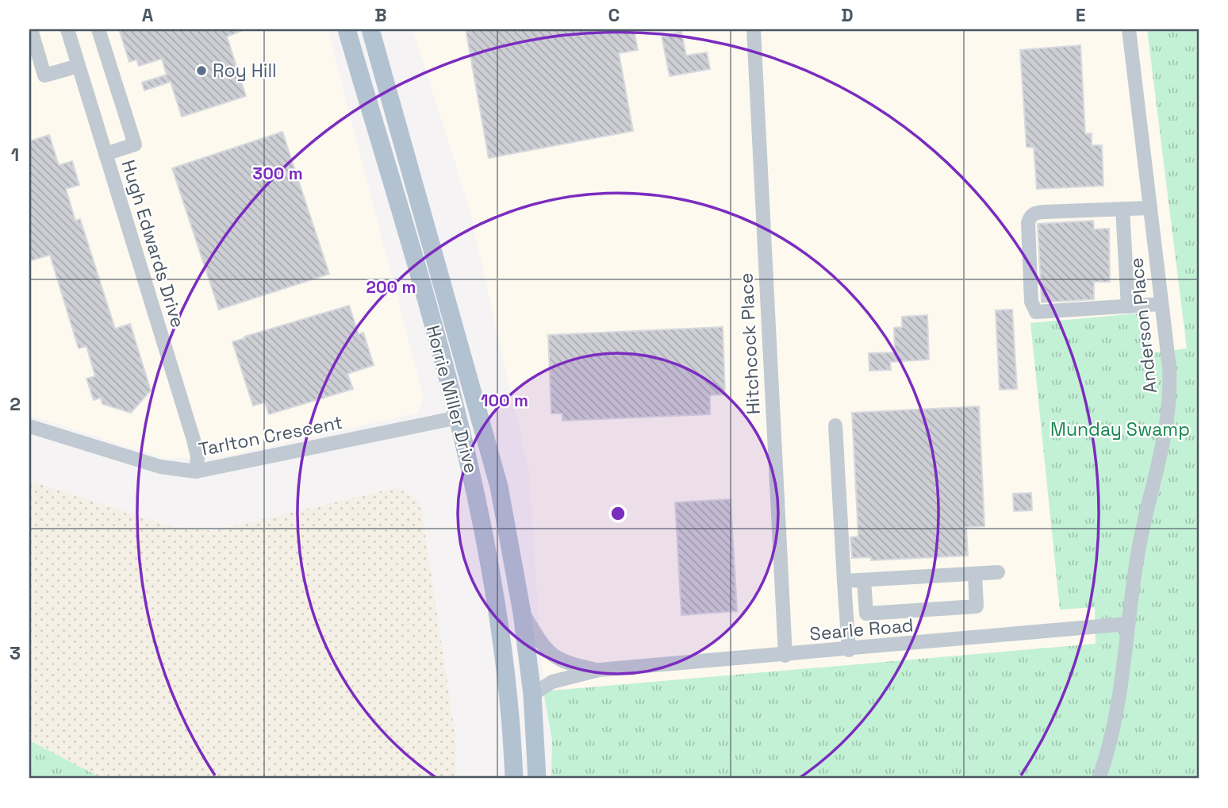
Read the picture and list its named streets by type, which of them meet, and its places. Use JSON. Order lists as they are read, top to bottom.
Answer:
{
  "streets": {
    "main road": ["Horrie Miller Drive"],
    "street": [
      "Hugh Edwards Drive",
      "Anderson Place",
      "Hitchcock Place",
      "Tarlton Crescent",
      "Searle Road"
    ]
  },
  "crossings": [
    ["Hugh Edwards Drive", "Tarlton Crescent"],
    ["Anderson Place", "Searle Road"],
    ["Hitchcock Place", "Searle Road"],
    ["Horrie Miller Drive", "Tarlton Crescent"],
    ["Horrie Miller Drive", "Searle Road"]
  ],
  "parks": ["Munday Swamp"],
  "places": ["Roy Hill"],
  "grid": {
    "columns": [
      "A",
      "B",
      "C",
      "D",
      "E"
    ],
    "rows": ["1", "2", "3"]
  },
  "rings": ["300 m", "200 m", "100 m"]
}
